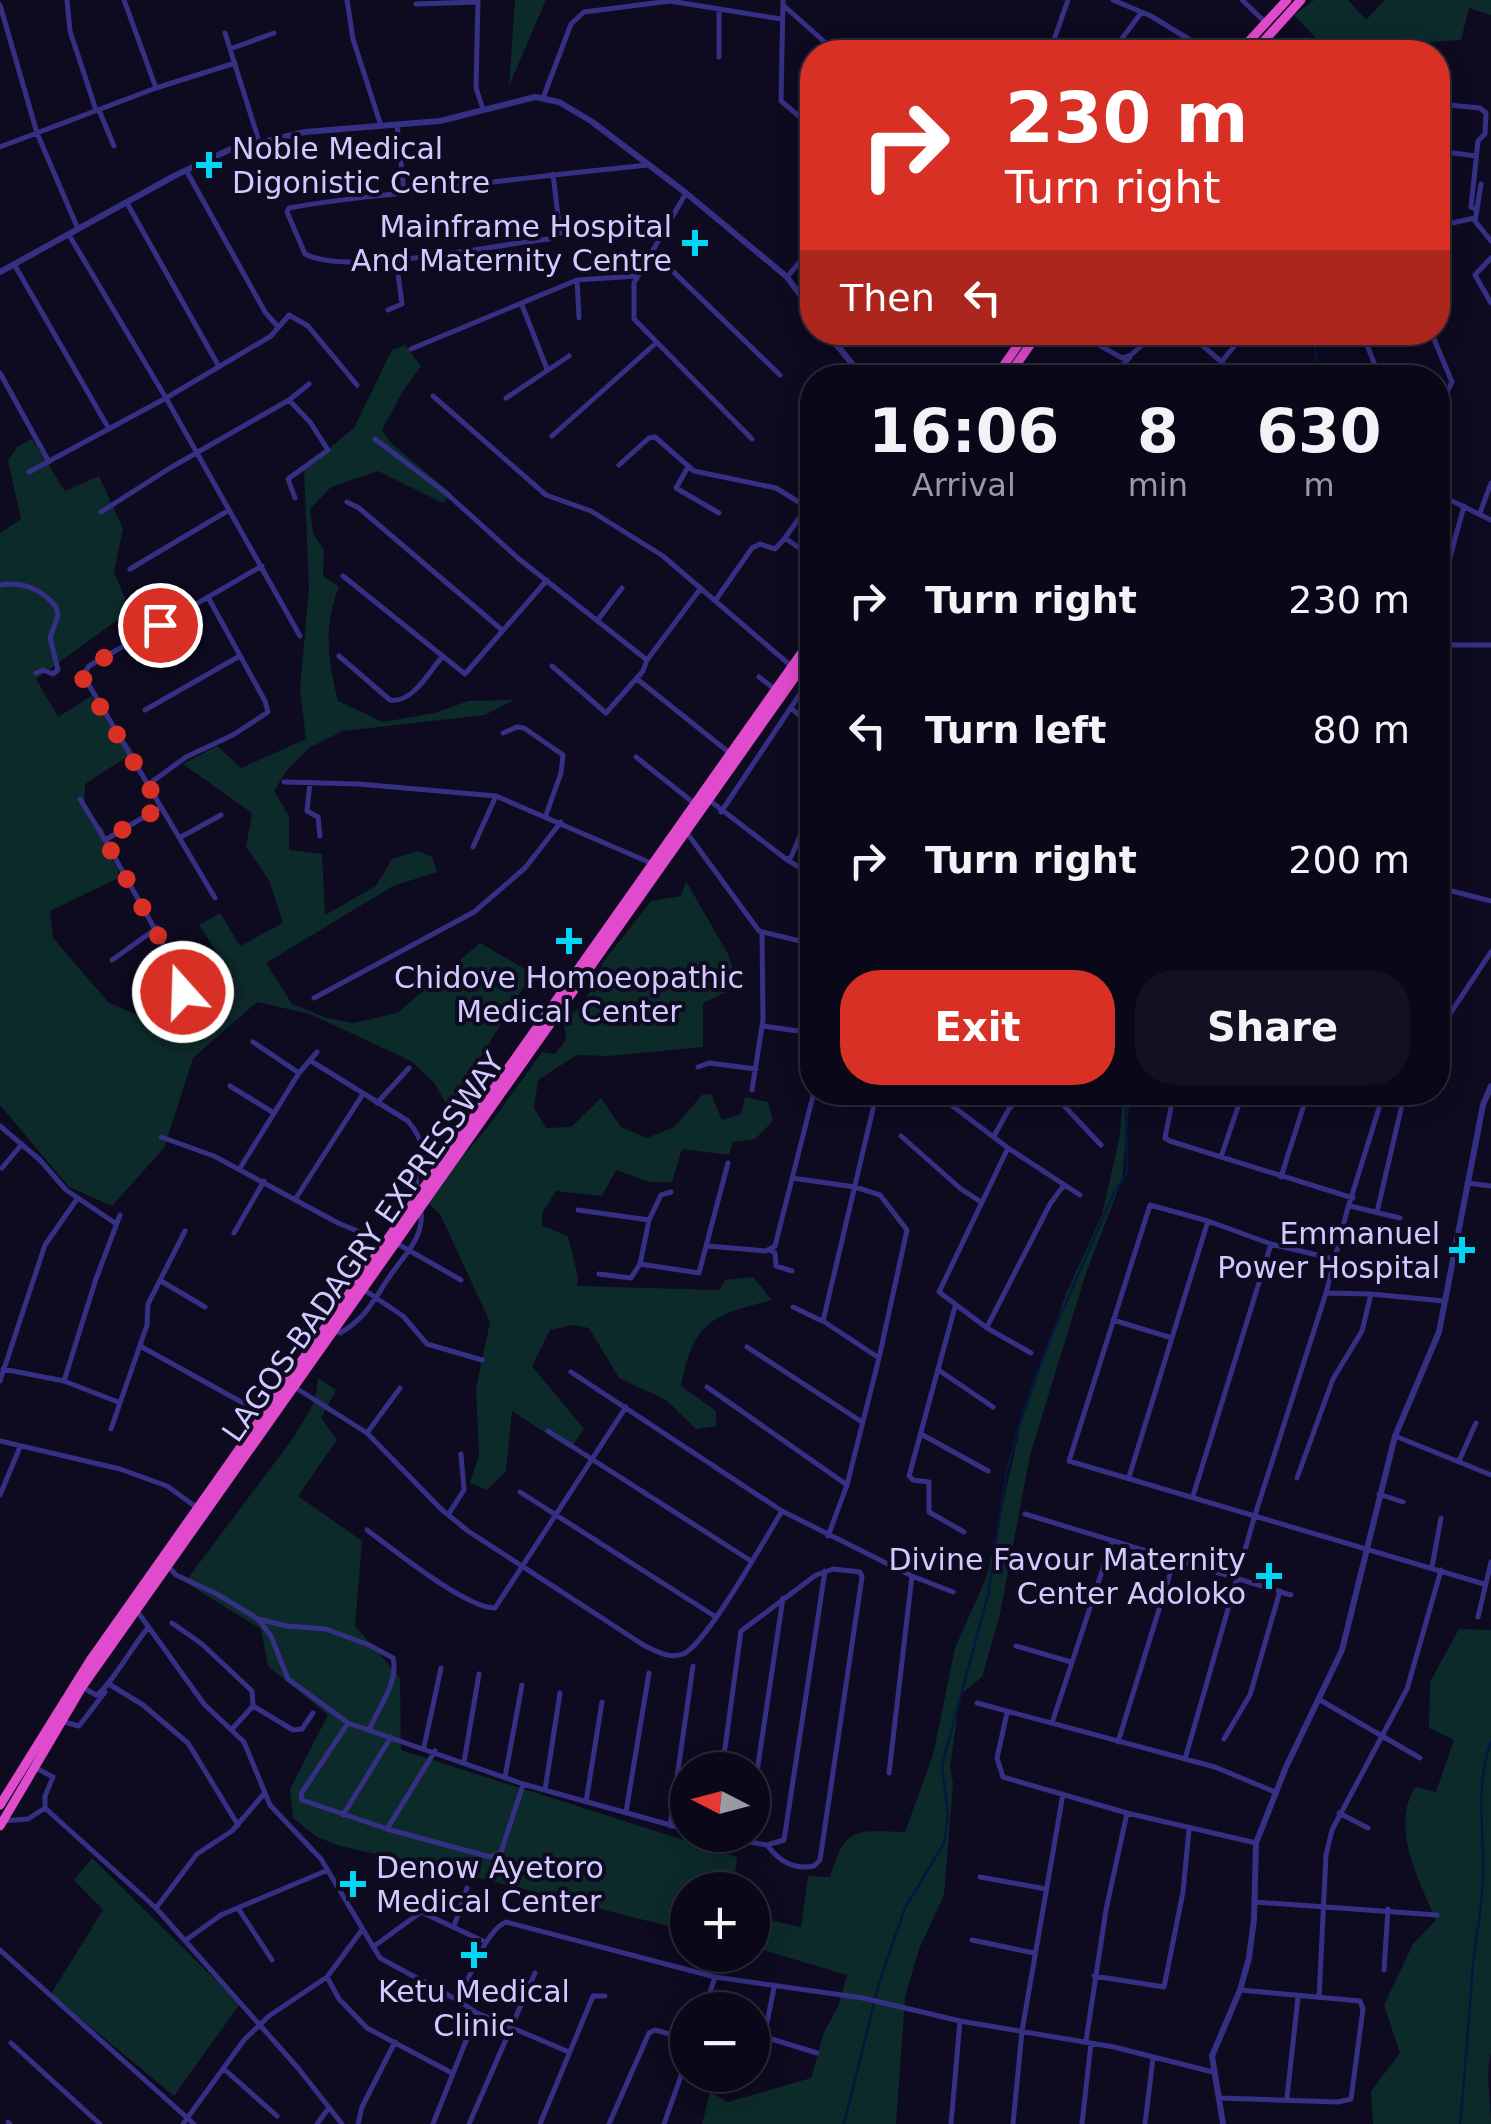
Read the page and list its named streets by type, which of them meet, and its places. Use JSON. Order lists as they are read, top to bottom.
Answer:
{
  "streets": {
    "highway": ["LAGOS-BADAGRY EXPRESSWAY"]
  },
  "places": {
    "health": [
      "Noble Medical Digonistic Centre",
      "Mainframe Hospital And Maternity Centre",
      "Chidove Homoeopathic Medical Center",
      "Emmanuel Power Hospital",
      "Divine Favour Maternity Center Adoloko",
      "Denow Ayetoro Medical Center",
      "Ketu Medical Clinic"
    ]
  },
  "north": "left",
  "page": {
    "turn": ["230 m", "Turn right"],
    "then": "Then",
    "eta": [
      "16:06",
      "Arrival",
      "8",
      "min",
      "630",
      "m"
    ],
    "list": [
      {
        "name": "Turn right",
        "value": "230 m"
      },
      {
        "name": "Turn left",
        "value": "80 m"
      },
      {
        "name": "Turn right",
        "value": "200 m"
      }
    ],
    "buttons": ["Exit", "Share"],
    "map_buttons": ["+", "−"]
  }
}
